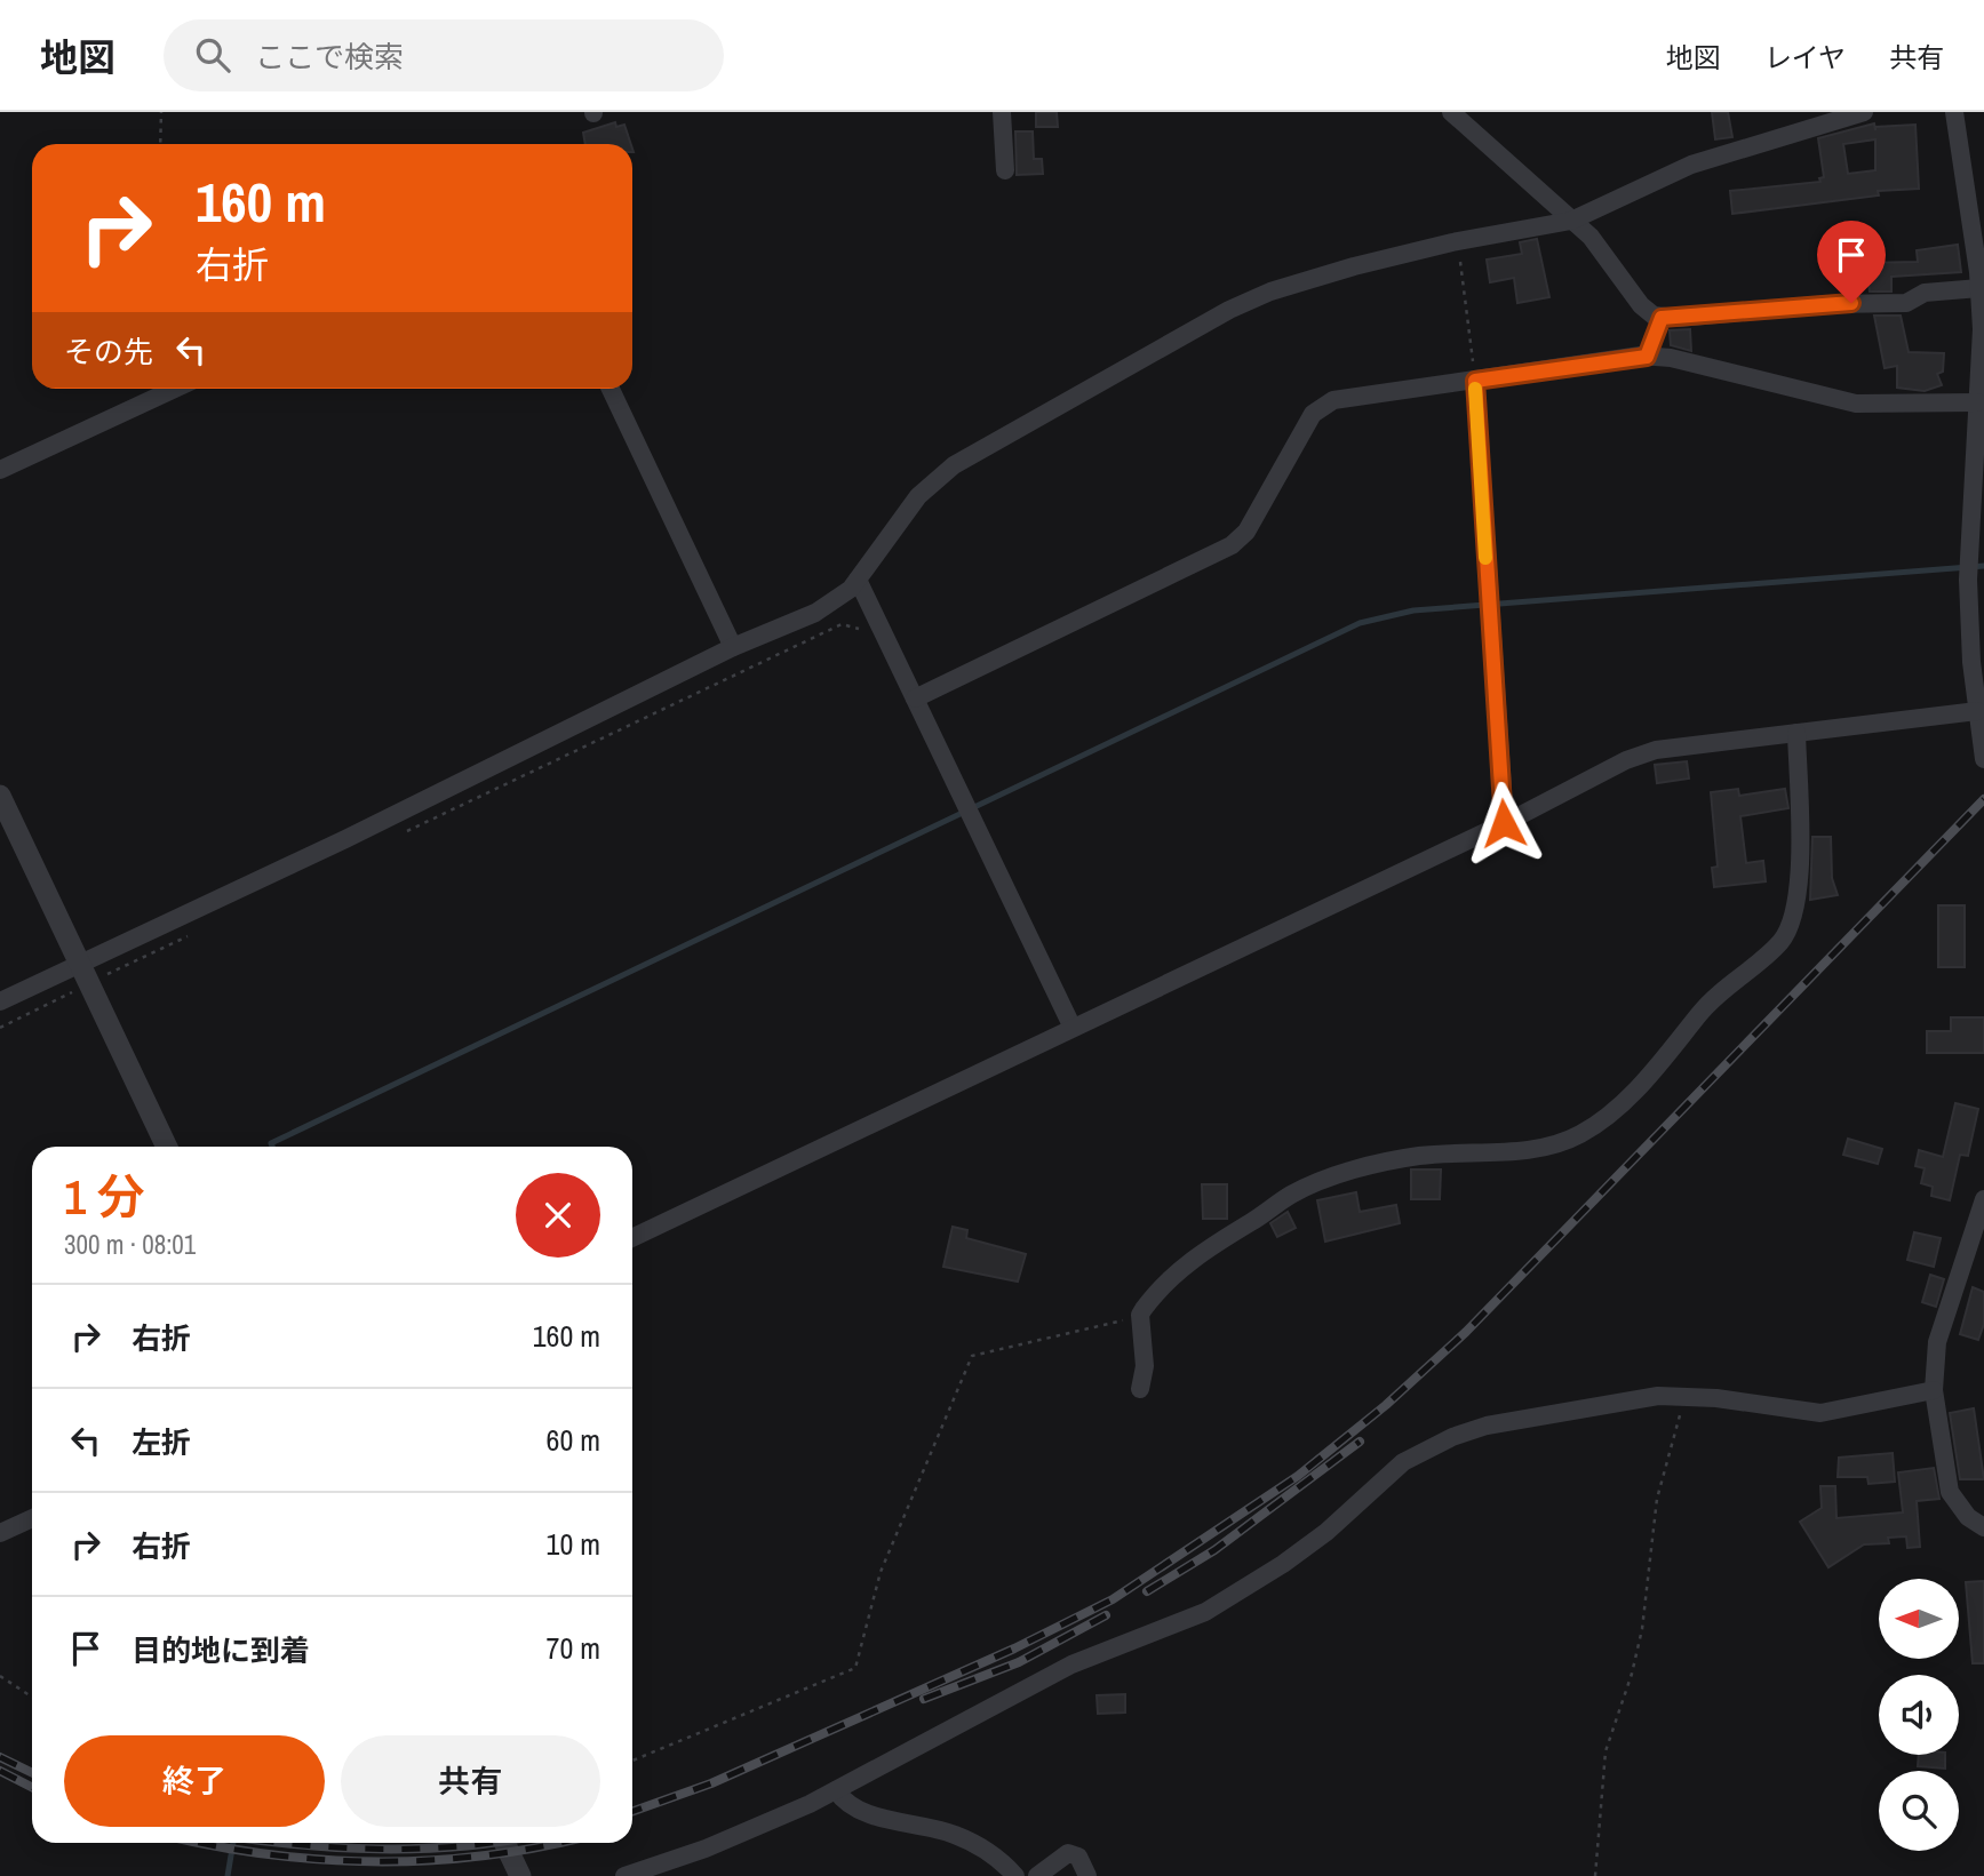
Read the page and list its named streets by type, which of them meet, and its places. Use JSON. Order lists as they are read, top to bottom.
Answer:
{
  "north": "left",
  "page": {
    "header": "地図",
    "search": "ここで検索",
    "nav": ["地図", "レイヤ", "共有"],
    "turn": ["160 m", "右折"],
    "then": "その先",
    "heading": ["1 分", "300 m · 08:01"],
    "list": [
      {
        "name": "右折",
        "value": "160 m"
      },
      {
        "name": "左折",
        "value": "60 m"
      },
      {
        "name": "右折",
        "value": "10 m"
      },
      {
        "name": "目的地に到着",
        "value": "70 m"
      }
    ],
    "buttons": ["終了", "共有"]
  }
}
